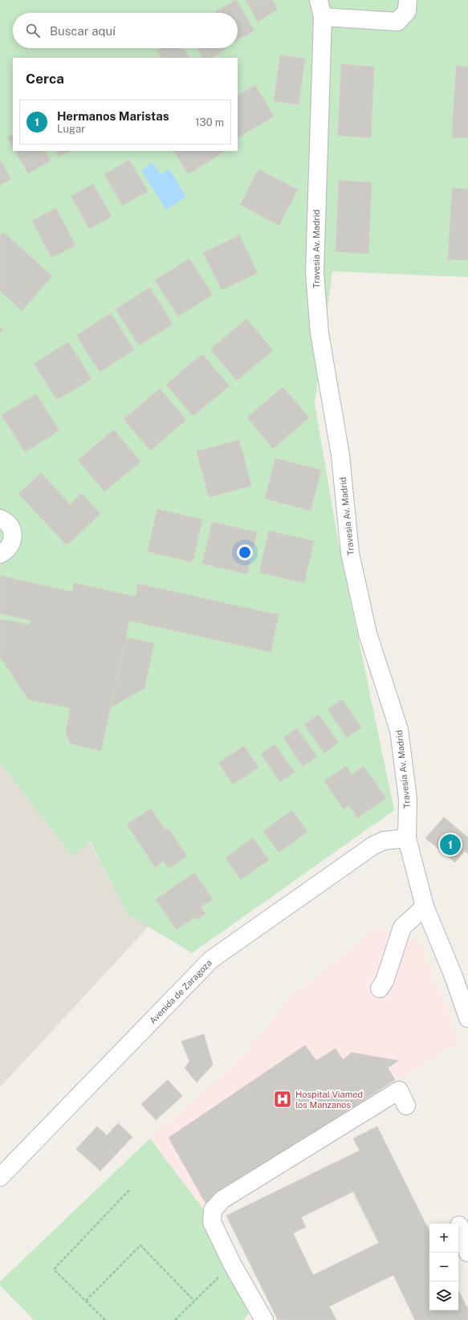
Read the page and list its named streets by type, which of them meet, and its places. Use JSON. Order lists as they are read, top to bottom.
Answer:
{
  "streets": {
    "street": ["Travesia Av. Madrid", "Avenida de Zaragoza"]
  },
  "crossings": [
    ["Travesia Av. Madrid", "Avenida de Zaragoza"]
  ],
  "places": {
    "hospital": ["Hospital Viamed los Manzanos"]
  },
  "page": {
    "search": "Buscar aquí",
    "heading": "Cerca",
    "list": [
      {
        "mark": "1",
        "name": "Hermanos Maristas",
        "note": "Lugar",
        "value": "130 m"
      }
    ],
    "pins": "1",
    "map_buttons": ["+", "−"]
  }
}
